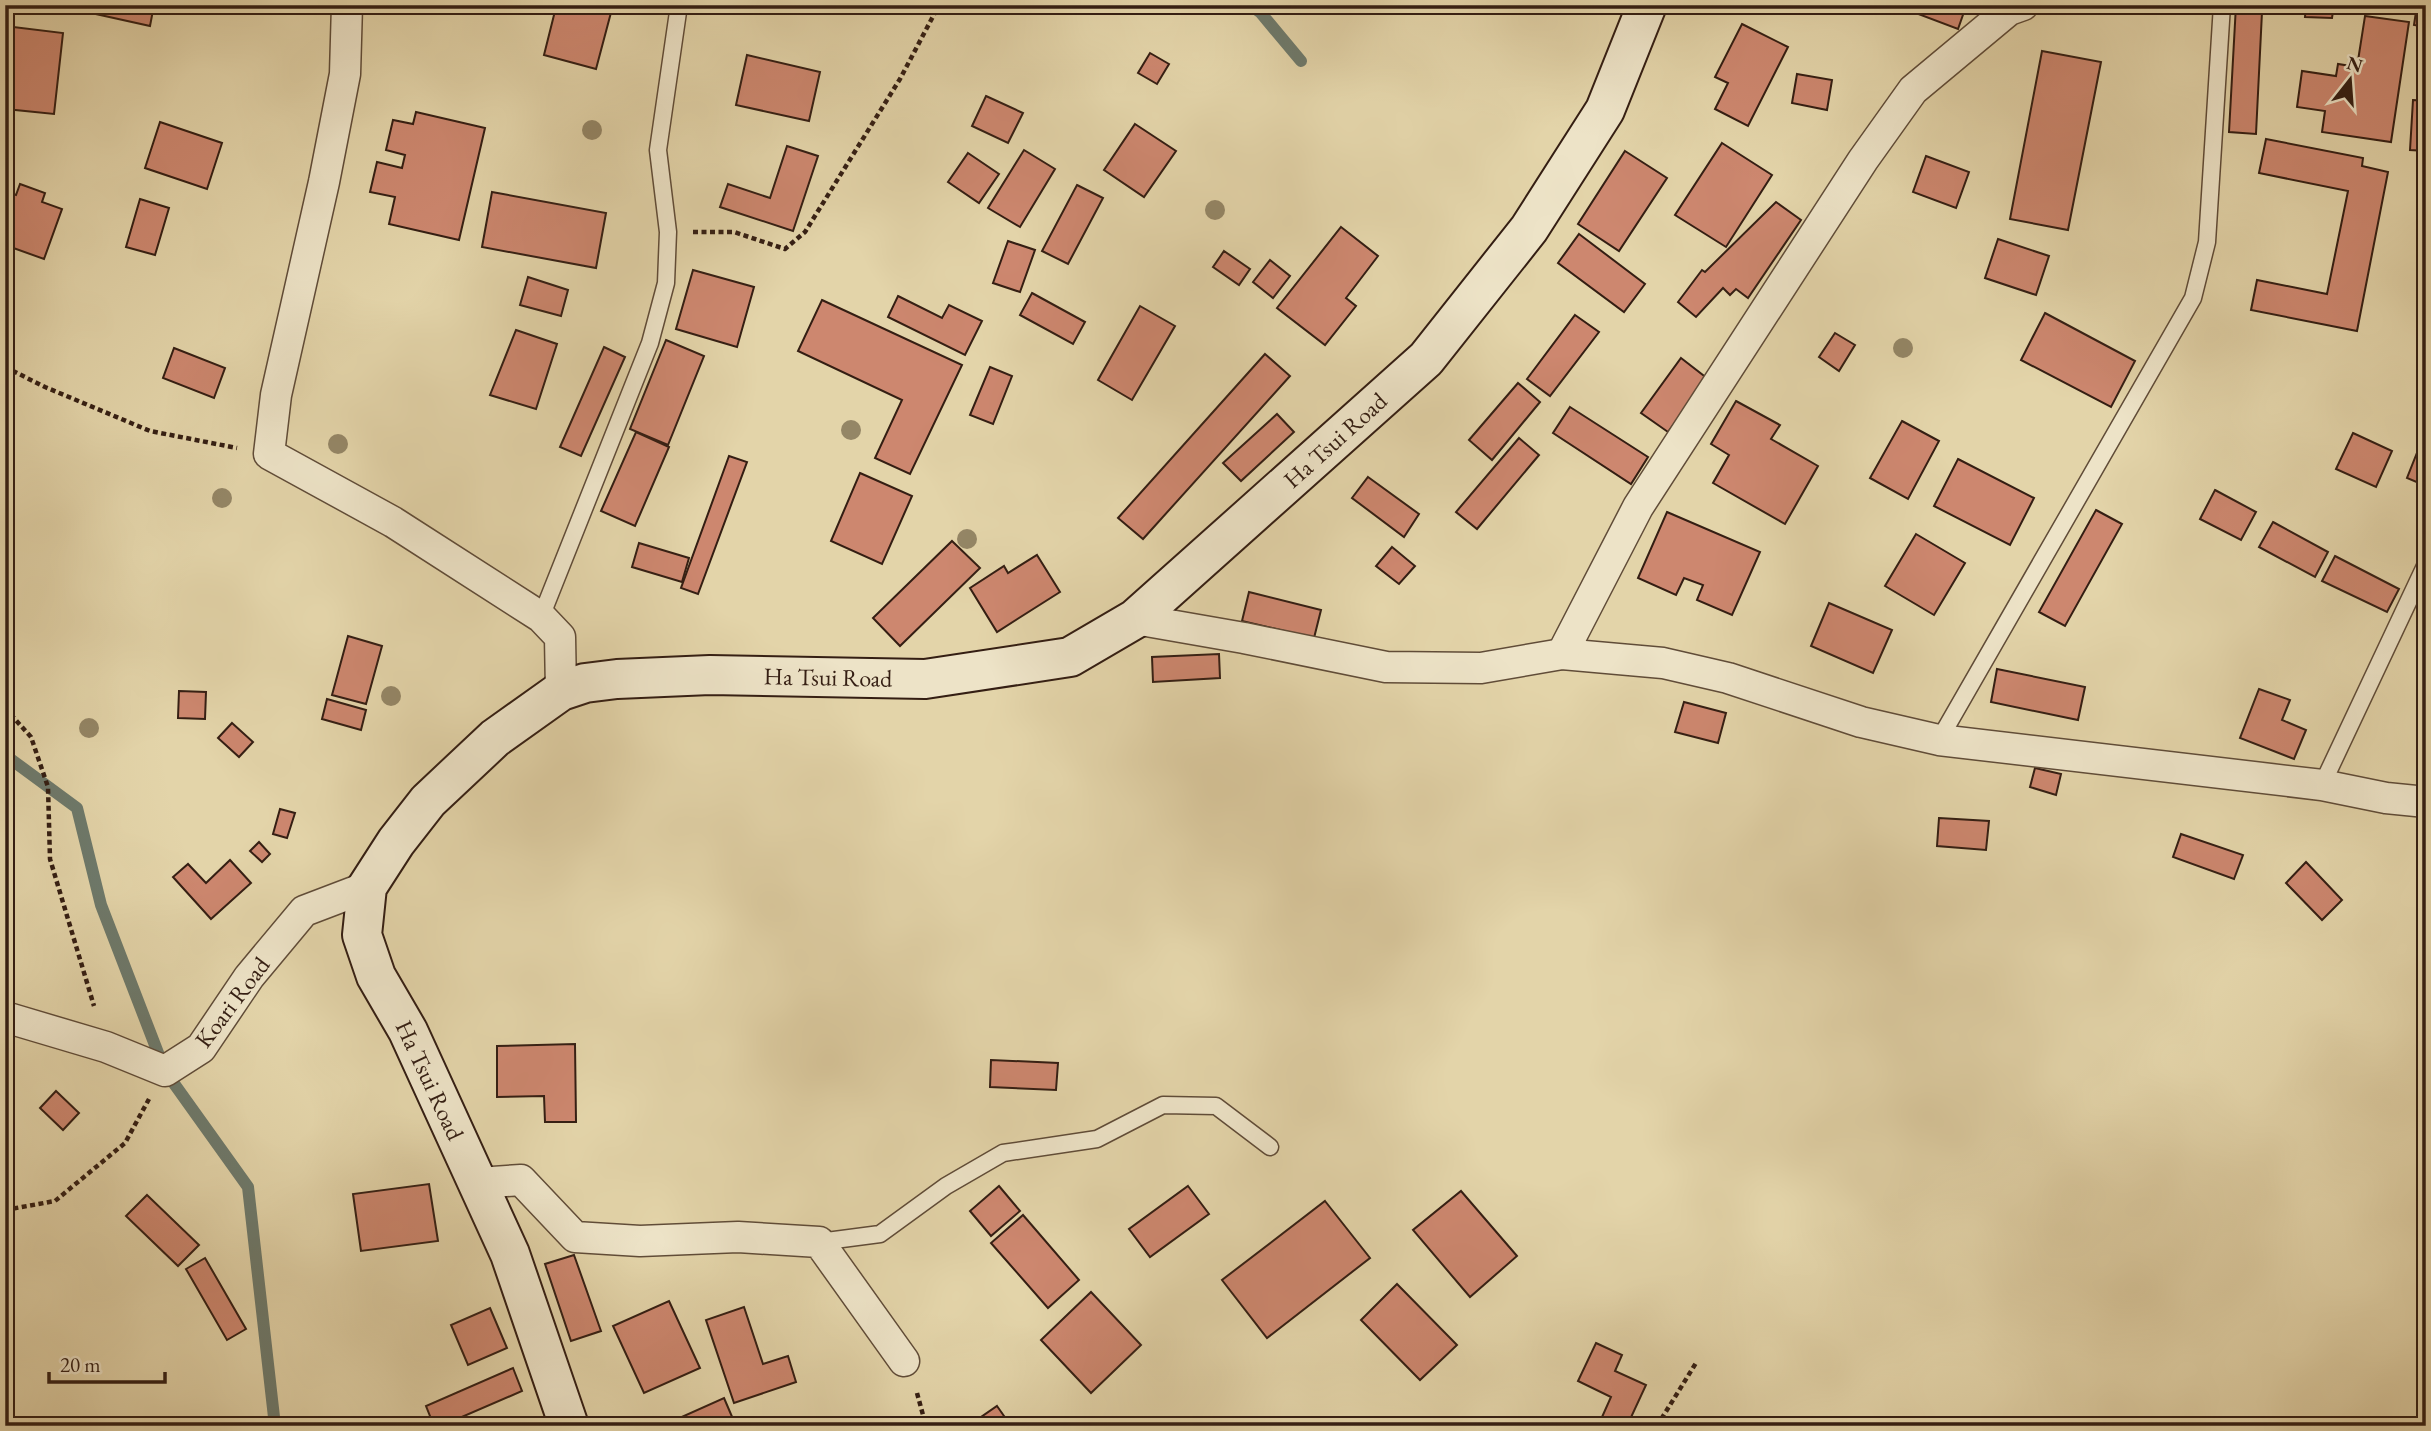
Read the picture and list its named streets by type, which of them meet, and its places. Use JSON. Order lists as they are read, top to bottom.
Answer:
{
  "streets": {
    "street": ["Ha Tsui Road", "Koari Road"]
  },
  "crossings": [
    ["Ha Tsui Road", "Koari Road"]
  ],
  "scale_bar": "20 m",
  "north": "top"
}
